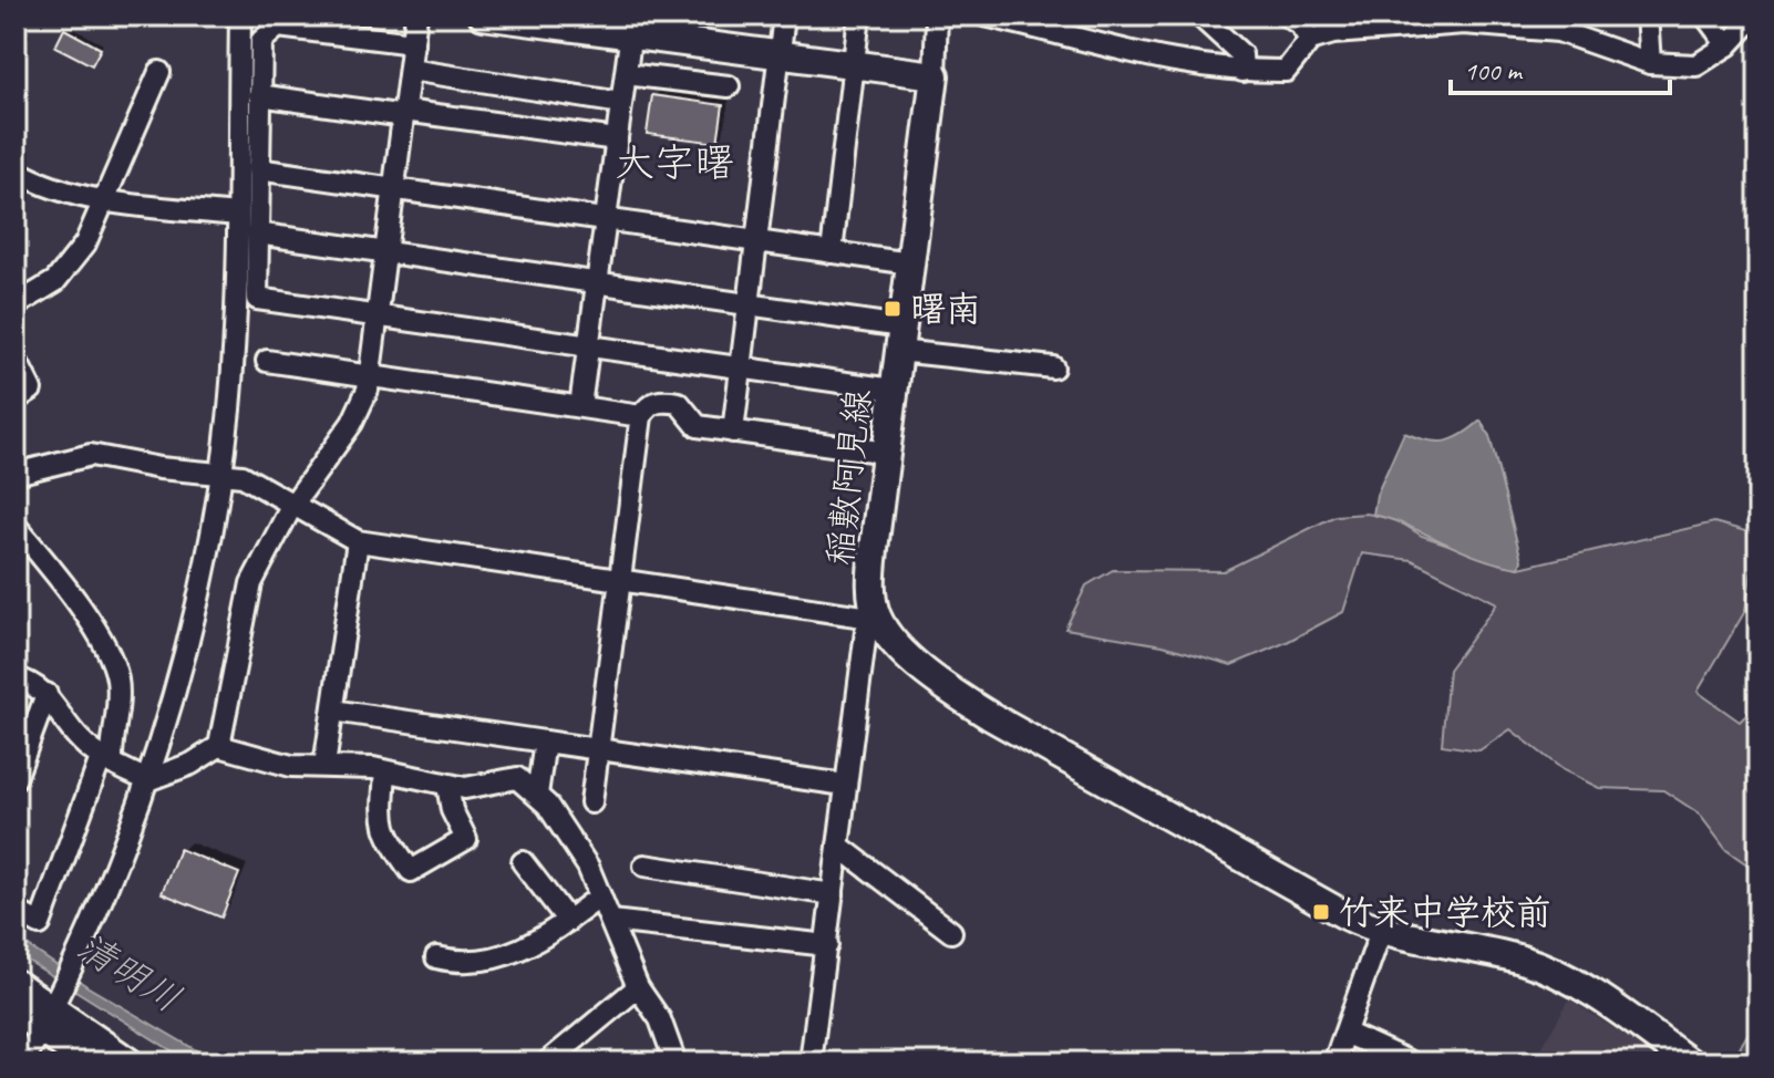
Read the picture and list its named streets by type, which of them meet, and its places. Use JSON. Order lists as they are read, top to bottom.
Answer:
{
  "streets": {
    "main road": ["稲敷阿見線"]
  },
  "districts": ["大字曙"],
  "water": ["清明川"],
  "places": {
    "transit": ["曙南", "竹来中学校前"]
  },
  "scale_bar": "100 m"
}
